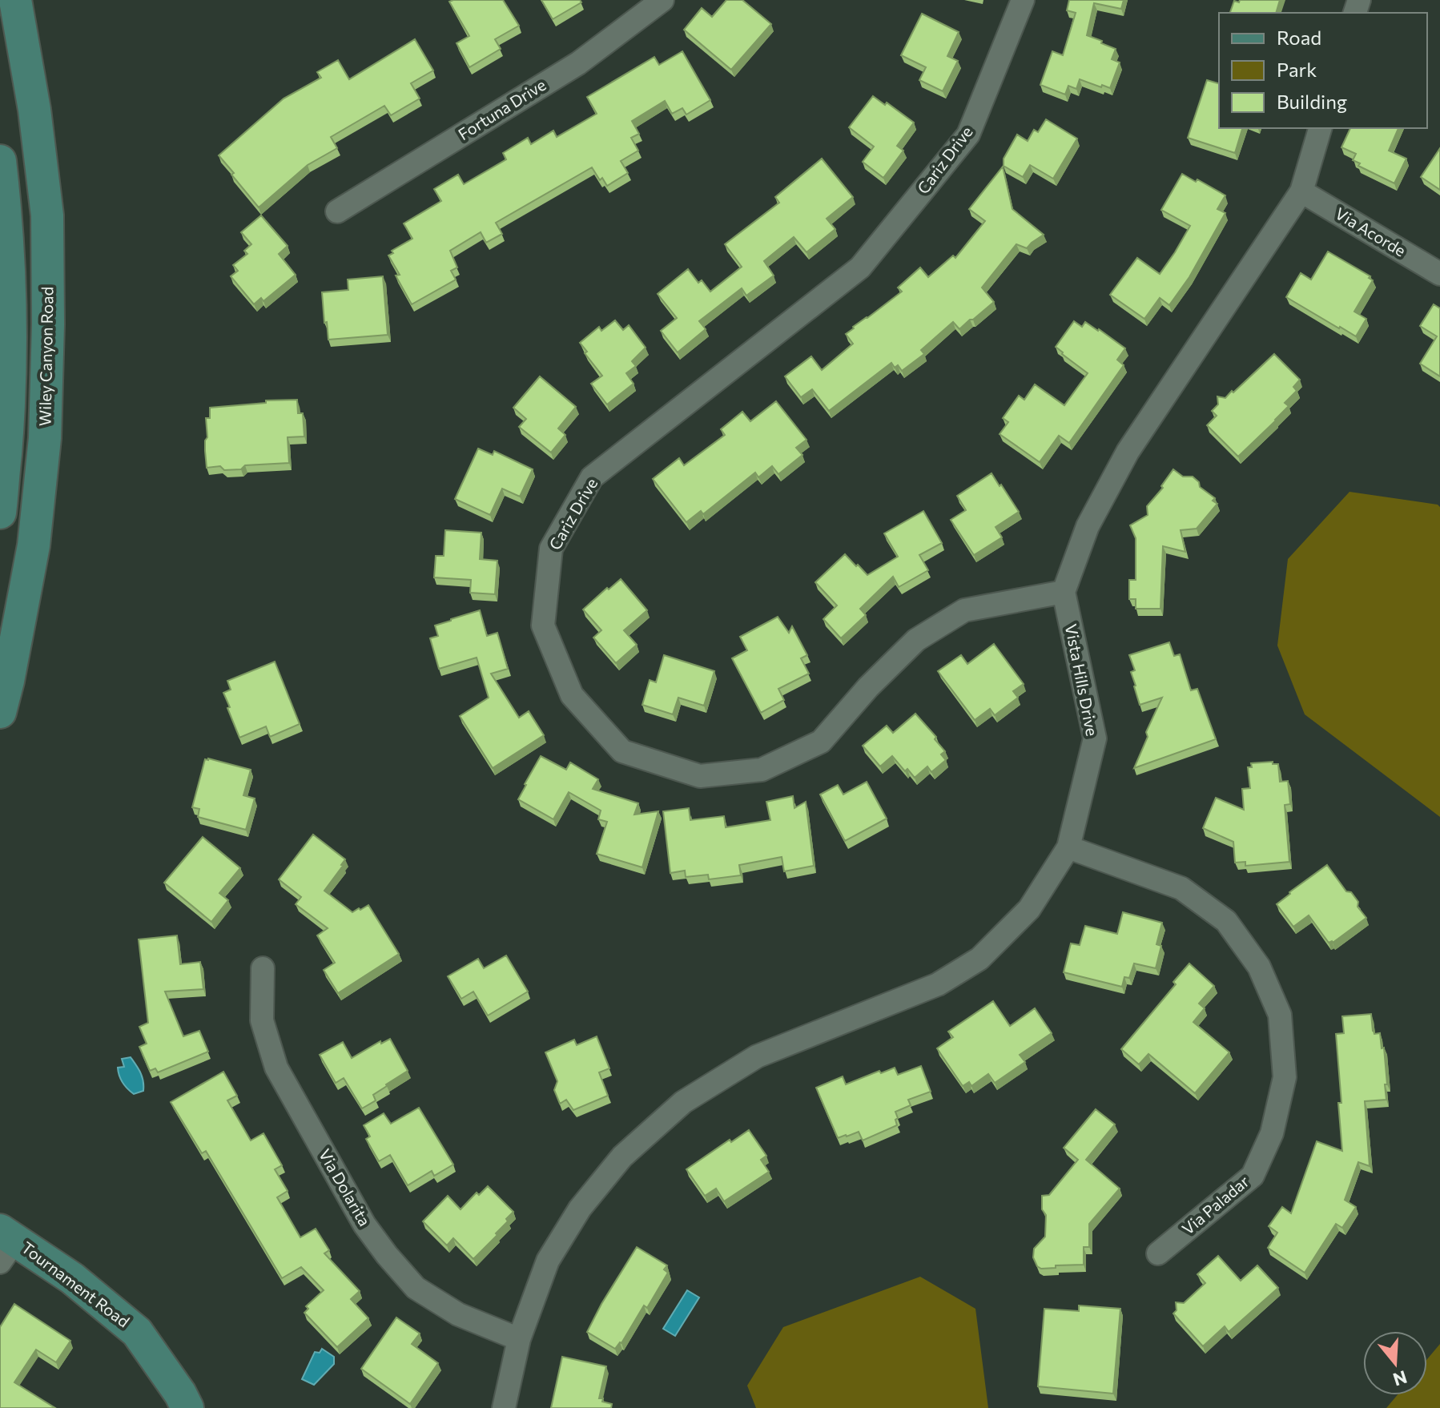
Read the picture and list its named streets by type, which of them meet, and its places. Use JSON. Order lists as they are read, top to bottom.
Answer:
{
  "streets": {
    "main road": ["Wiley Canyon Road", "Tournament Road"],
    "street": [
      "Fortuna Drive",
      "Cariz Drive",
      "Via Acorde",
      "Vista Hills Drive",
      "Via Dolarita",
      "Via Paladar"
    ]
  },
  "crossings": [
    ["Cariz Drive", "Vista Hills Drive"],
    ["Vista Hills Drive", "Via Dolarita"],
    ["Vista Hills Drive", "Via Paladar"]
  ],
  "legend": ["Road", "Park", "Building"],
  "north": "bottom"
}
